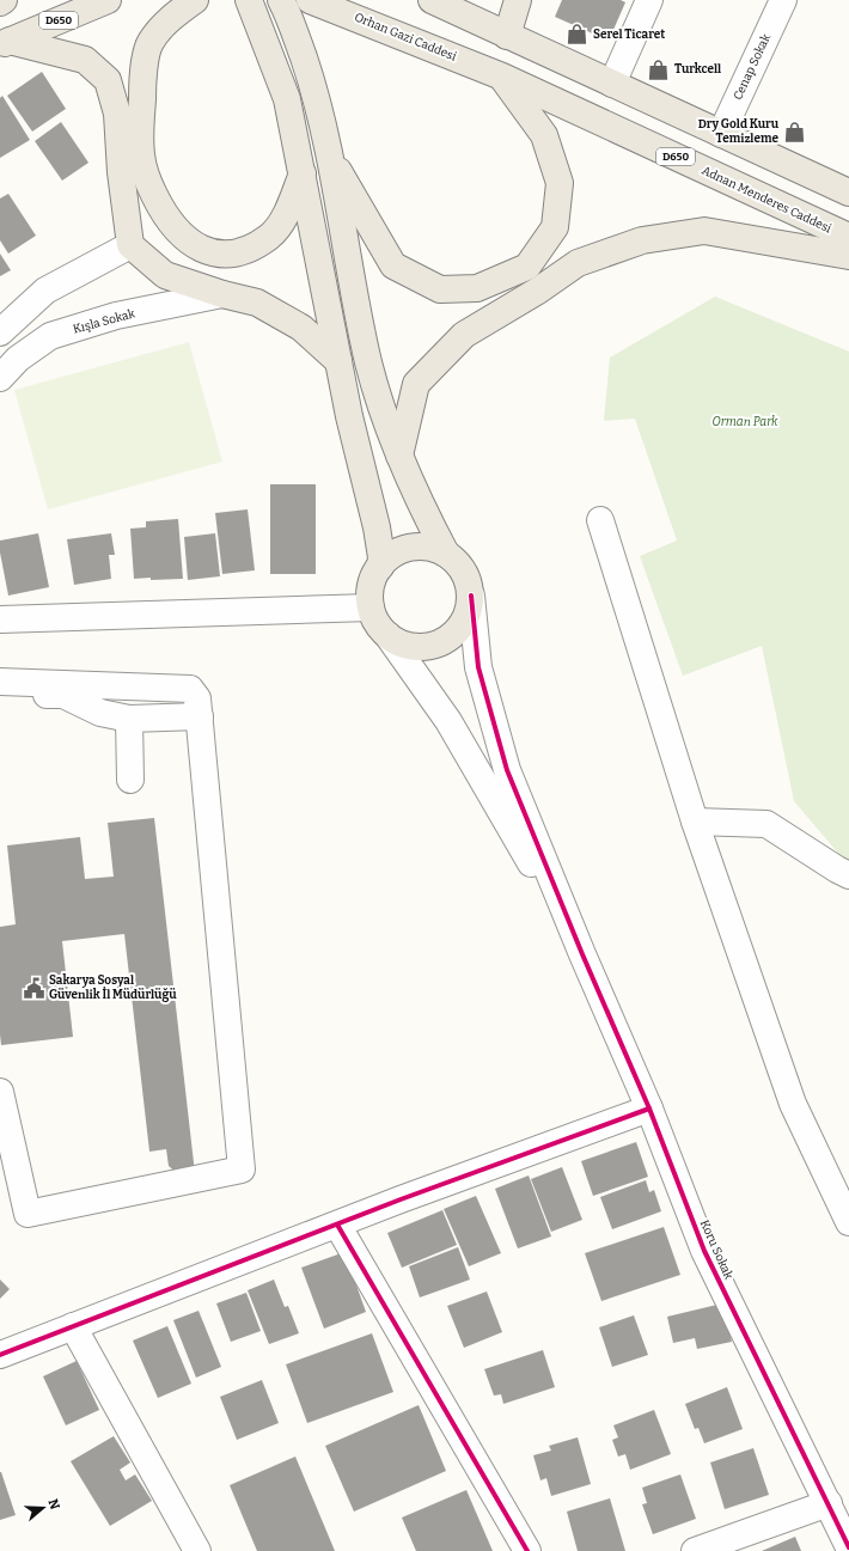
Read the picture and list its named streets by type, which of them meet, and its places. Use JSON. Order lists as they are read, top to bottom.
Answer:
{
  "streets": {
    "main road": ["D650", "Orhan Gazi Caddesi", "Adnan Menderes Caddesi"],
    "street": ["Cenap Sokak", "Kışla Sokak", "Koru Sokak"]
  },
  "crossings": [
    ["Orhan Gazi Caddesi", "Adnan Menderes Caddesi"]
  ],
  "parks": ["Orman Park"],
  "places": {
    "shop": ["Serel Ticaret", "Turkcell", "Dry Gold Kuru Temizleme"],
    "public building": ["Sakarya Sosyal Güvenlik İl Müdürlüğü"]
  },
  "north": "right"
}
